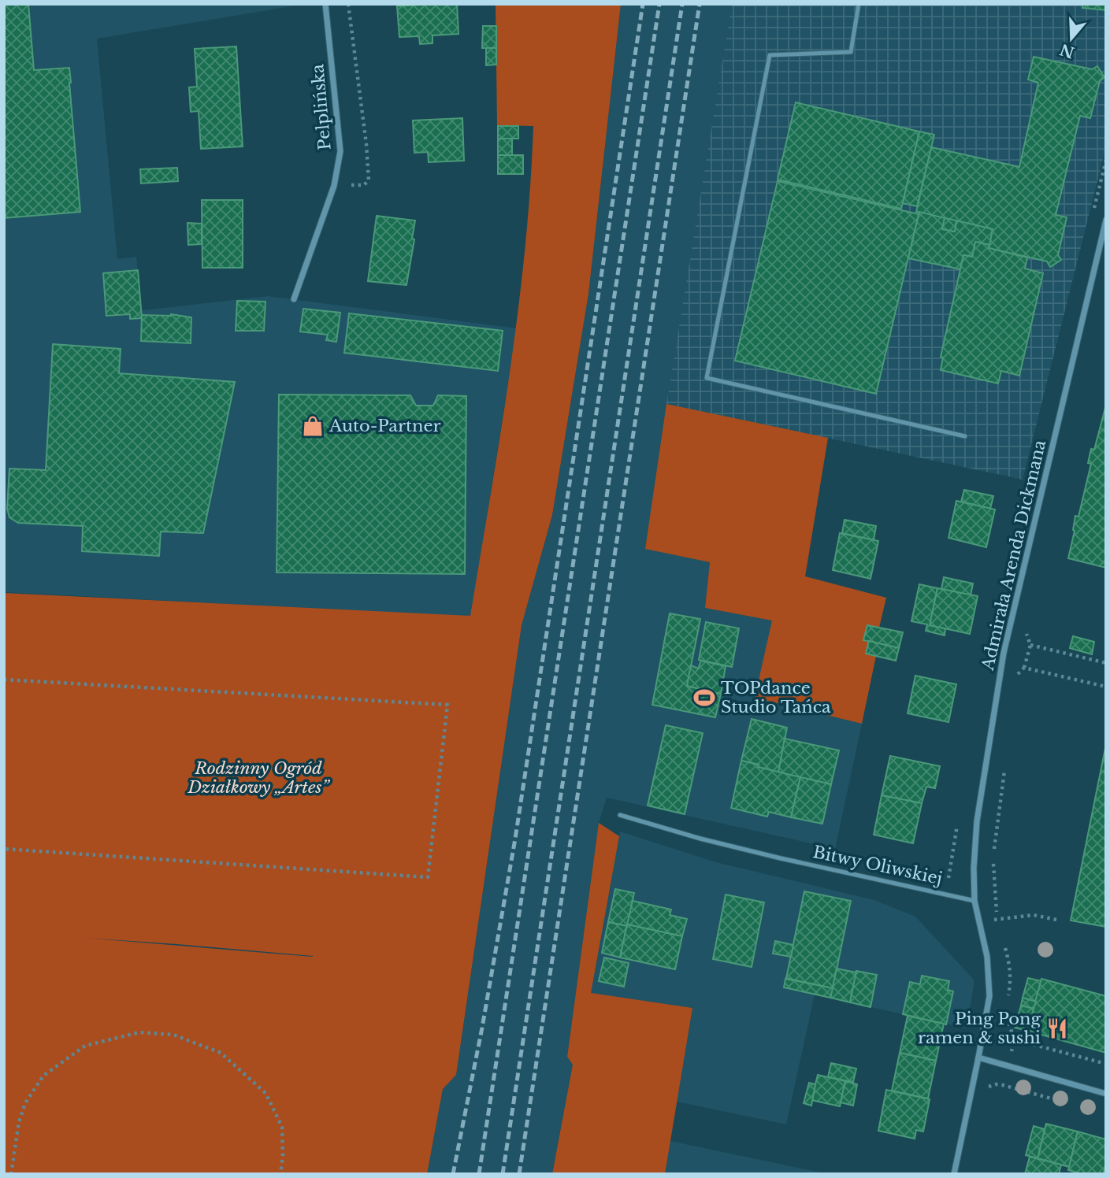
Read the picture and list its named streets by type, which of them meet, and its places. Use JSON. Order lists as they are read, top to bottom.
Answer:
{
  "streets": {
    "street": ["Pelplińska", "Admirała Arenda Dickmana"],
    "lane": ["Bitwy Oliwskiej"]
  },
  "crossings": [
    ["Admirała Arenda Dickmana", "Bitwy Oliwskiej"]
  ],
  "parks": ["Rodzinny Ogród Działkowy „Artes”"],
  "places": {
    "shop": ["Auto-Partner"],
    "sports": ["TOPdance Studio Tańca"],
    "restaurant": ["Ping Pong ramen & sushi"]
  },
  "north": "bottom"
}
